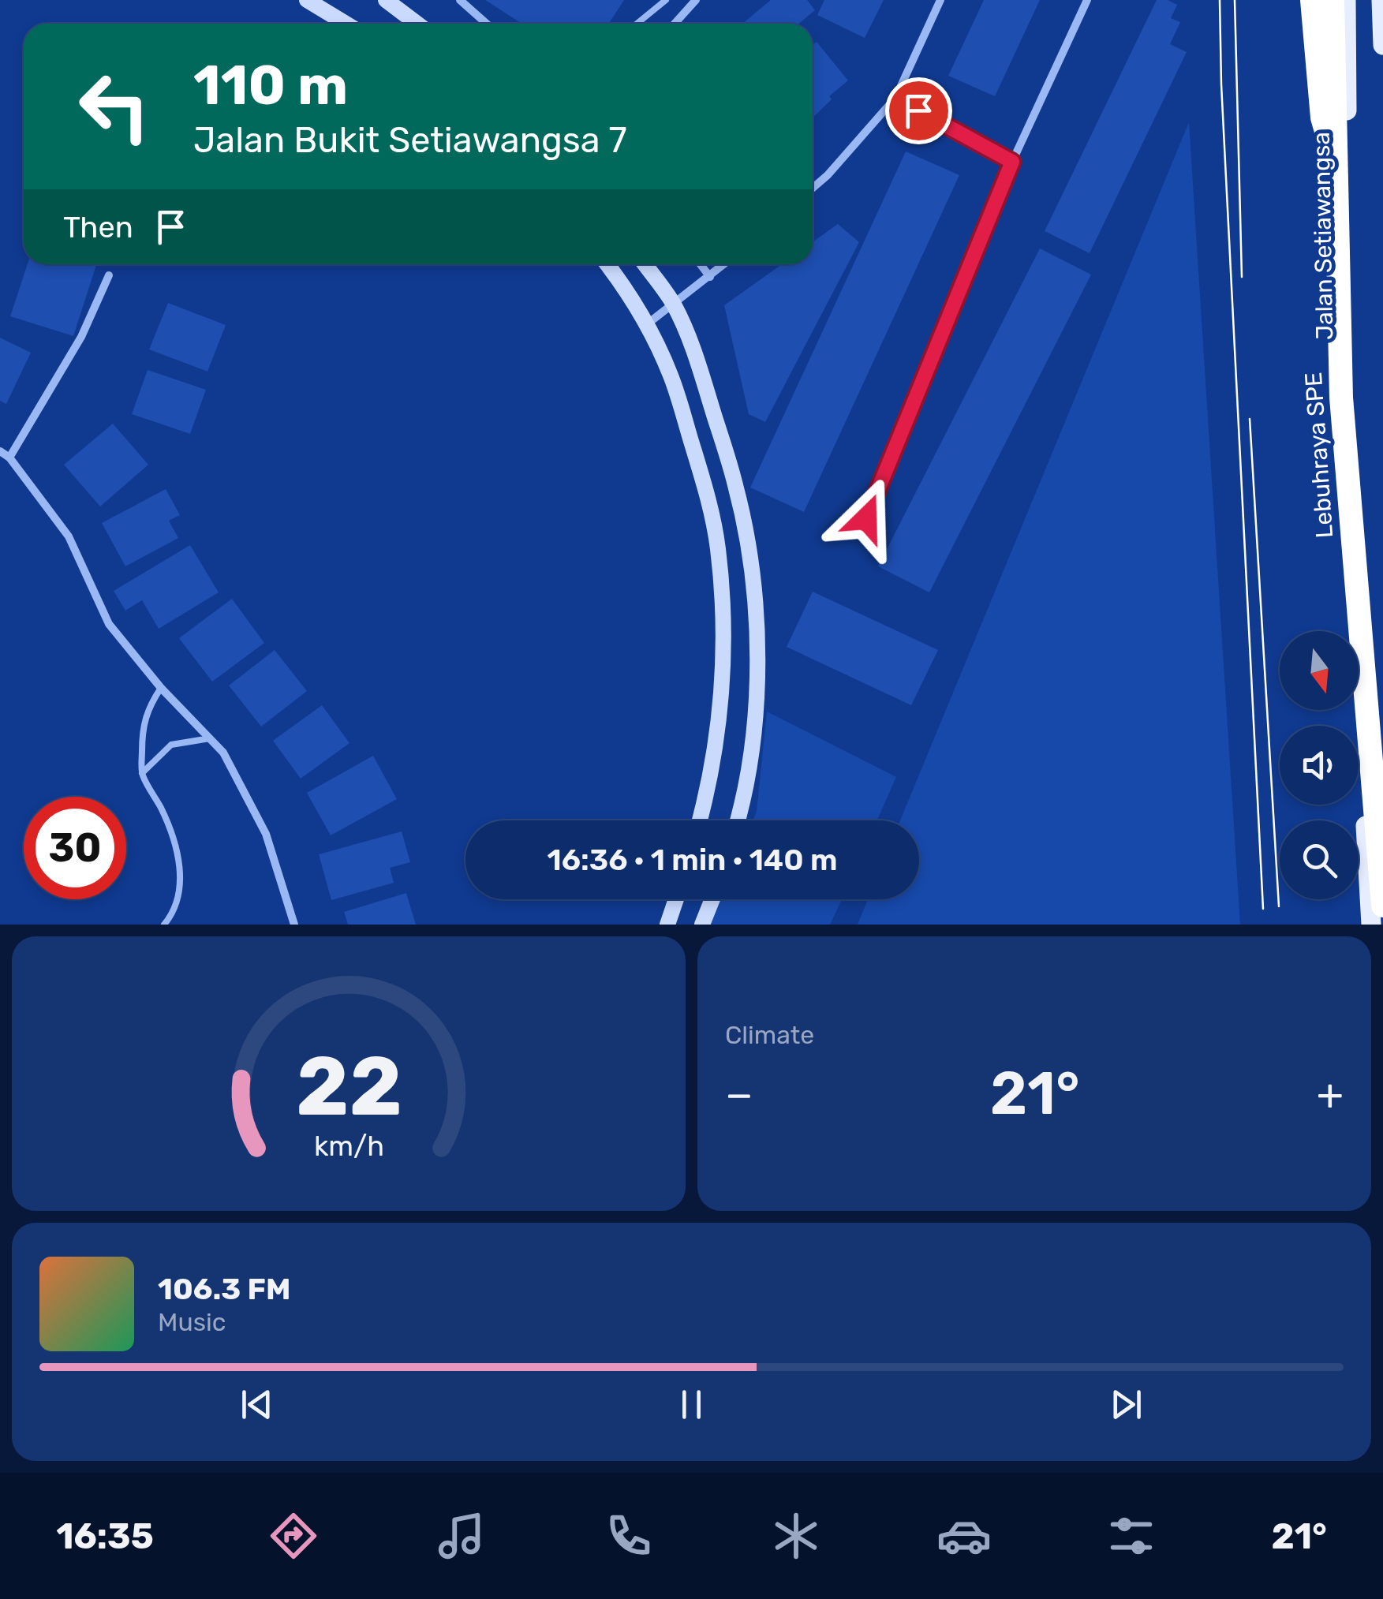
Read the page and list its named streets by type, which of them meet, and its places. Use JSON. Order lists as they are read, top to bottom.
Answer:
{
  "streets": {
    "highway": ["Lebuhraya SPE"],
    "main road": ["Jalan Setiawangsa"]
  },
  "north": "bottom",
  "page": {
    "turn": ["110 m", "Jalan Bukit Setiawangsa 7"],
    "then": "Then",
    "limit": "30",
    "trip": "16:36 · 1 min · 140 m",
    "tile": "Climate",
    "heat": ["−", "21°", "+"],
    "song": ["106.3 FM", "Music"],
    "tabs": ["16:35", "21°"],
    "gauge": ["22", "km/h"]
  }
}
